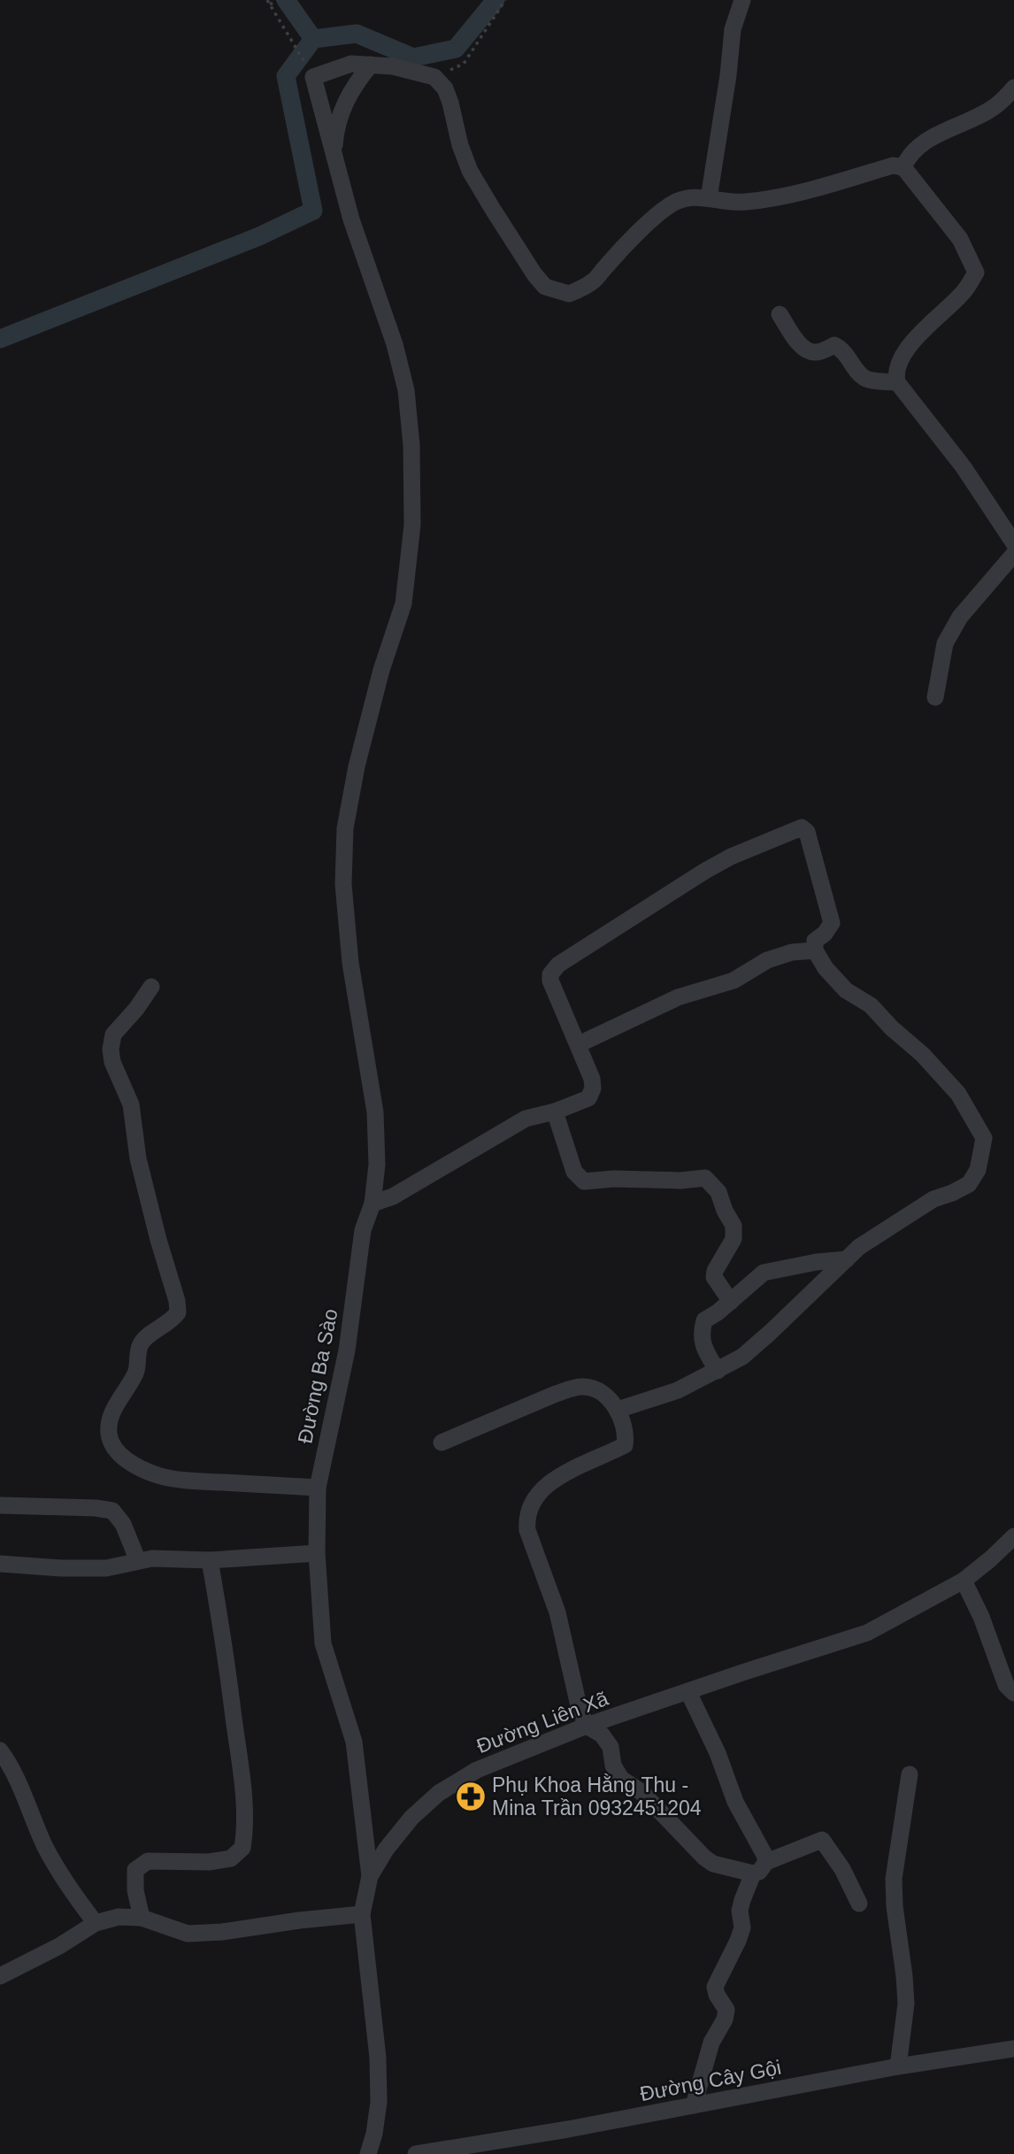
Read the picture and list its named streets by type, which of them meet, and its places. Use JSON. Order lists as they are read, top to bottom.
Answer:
{
  "streets": {
    "street": ["Đường Ba Sào", "Đường Liên Xã", "Đường Cây Gội"]
  },
  "crossings": [
    ["Đường Ba Sào", "Đường Liên Xã"]
  ],
  "places": {
    "pharmacy": ["Phụ Khoa Hằng Thu - Mina Trần 0932451204"]
  }
}
